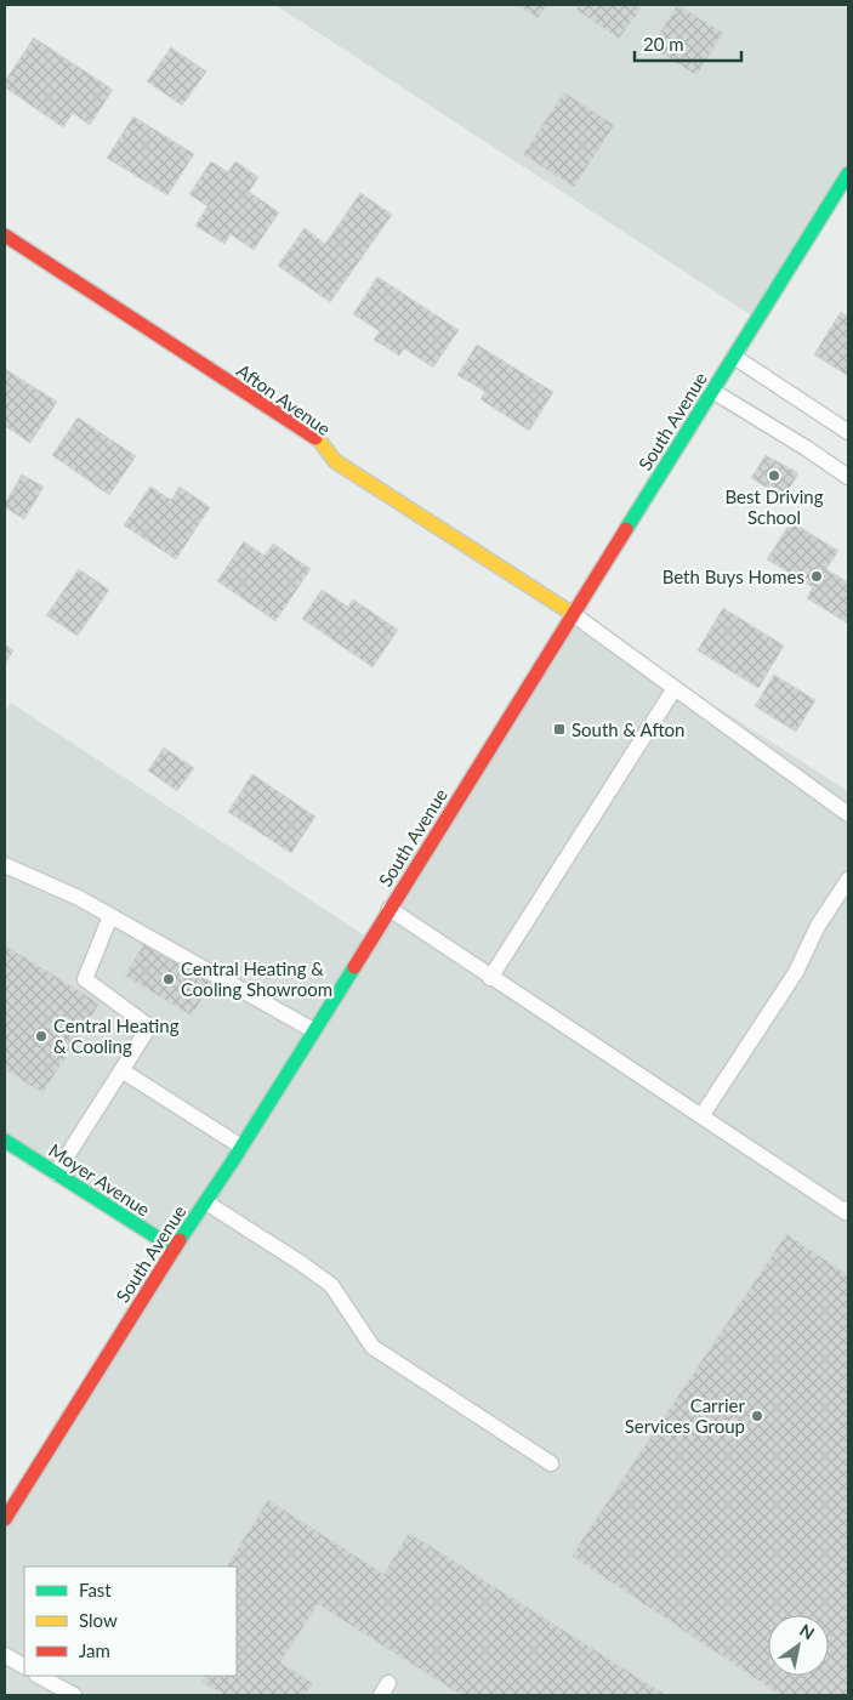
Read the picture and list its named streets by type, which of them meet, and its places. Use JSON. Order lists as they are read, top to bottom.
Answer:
{
  "streets": {
    "main road": ["Afton Avenue", "South Avenue", "Moyer Avenue"]
  },
  "crossings": [
    ["Afton Avenue", "South Avenue"],
    ["South Avenue", "Moyer Avenue"]
  ],
  "places": {
    "other": [
      "Best Driving School",
      "Beth Buys Homes",
      "Central Heating & Cooling Showroom",
      "Central Heating & Cooling",
      "Carrier Services Group"
    ],
    "transit": ["South & Afton"]
  },
  "legend": ["Fast", "Slow", "Jam"],
  "scale_bar": "20 m",
  "north": "top right"
}
